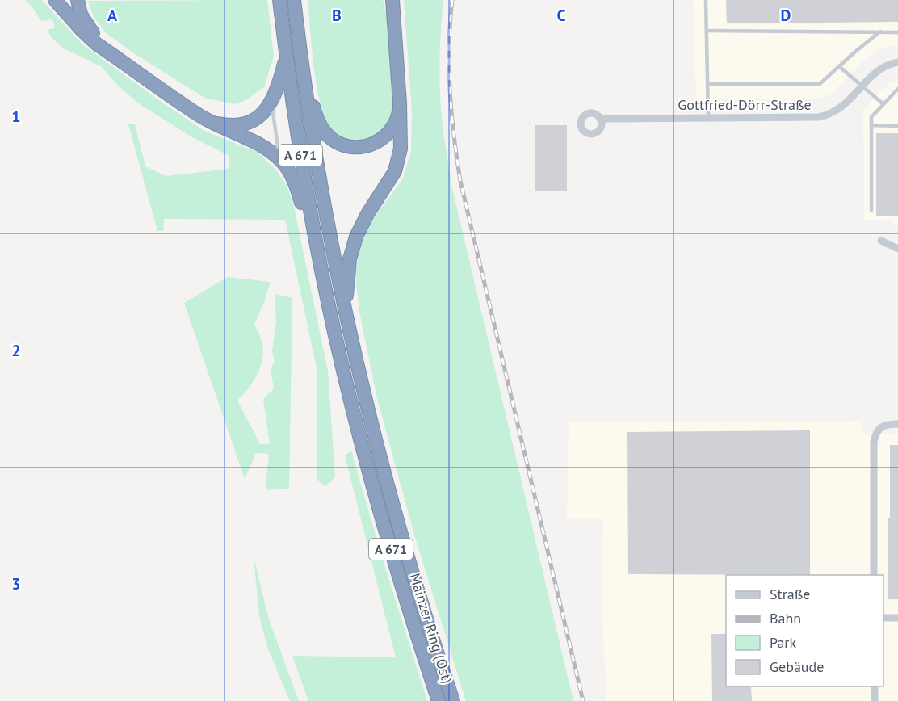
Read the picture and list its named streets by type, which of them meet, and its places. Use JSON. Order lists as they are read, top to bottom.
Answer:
{
  "streets": {
    "highway": ["A 671", "Mainzer Ring (Ost)"],
    "street": ["Gottfried-Dörr-Straße"]
  },
  "crossings": [
    ["A 671", "Mainzer Ring (Ost)"]
  ],
  "legend": [
    "Straße",
    "Bahn",
    "Park",
    "Gebäude"
  ],
  "grid": {
    "columns": [
      "A",
      "B",
      "C",
      "D"
    ],
    "rows": ["1", "2", "3"]
  }
}
